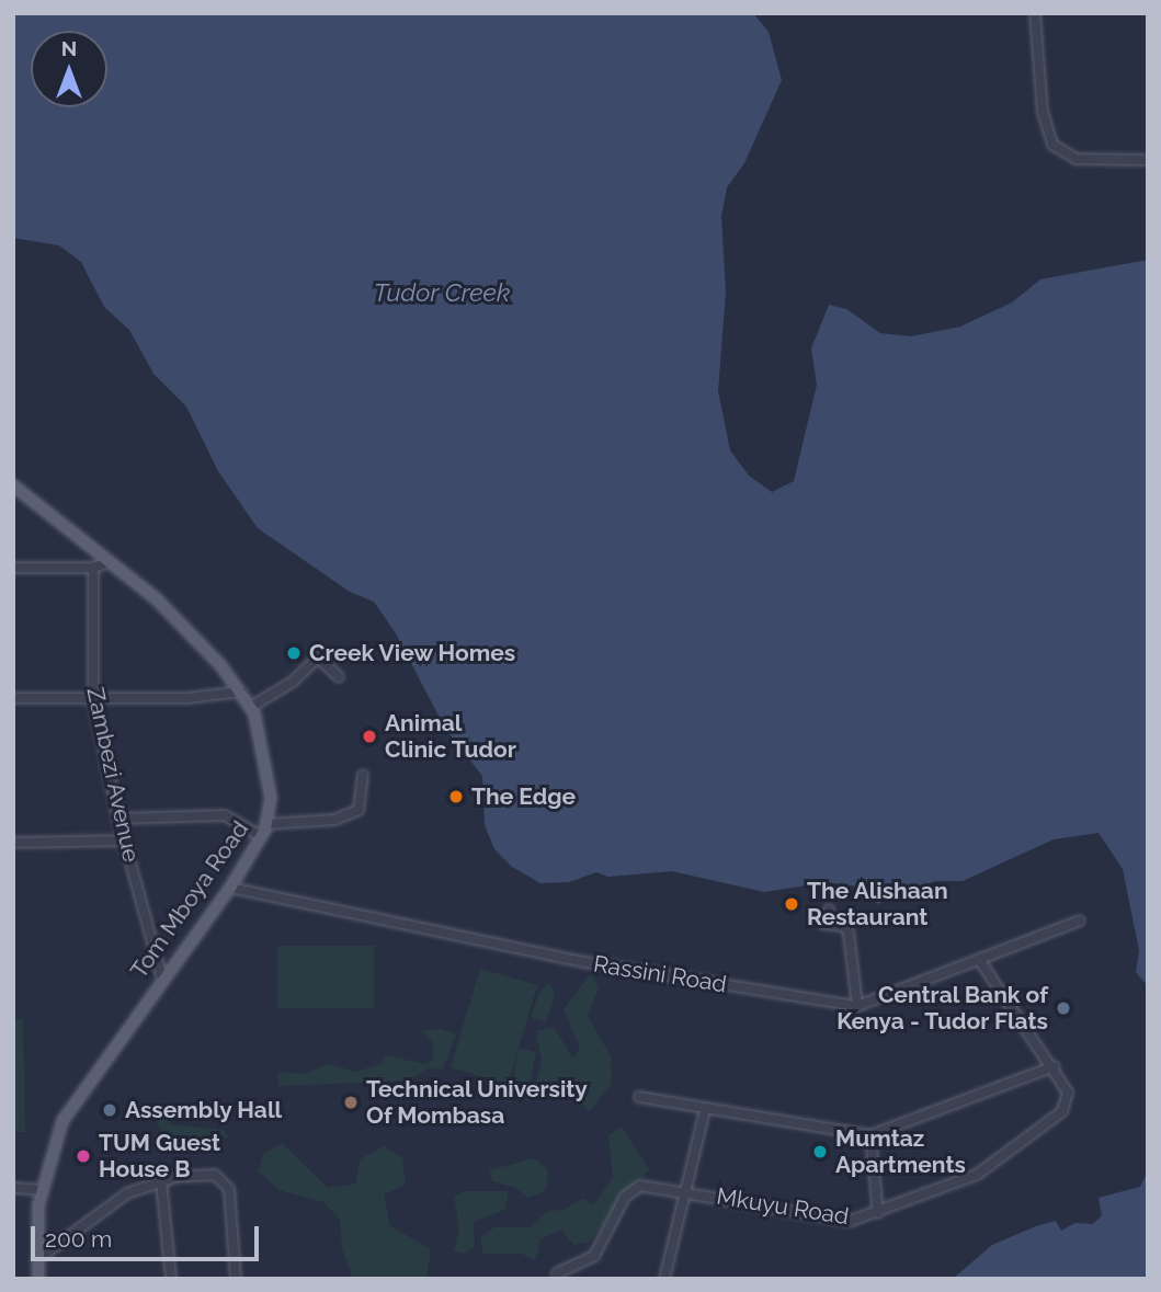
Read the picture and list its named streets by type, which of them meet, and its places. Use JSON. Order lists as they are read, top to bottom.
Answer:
{
  "streets": {
    "main road": ["Tom Mboya Road"],
    "street": ["Zambezi Avenue", "Rassini Road", "Mkuyu Road"]
  },
  "crossings": [
    ["Zambezi Avenue", "Tom Mboya Road"],
    ["Tom Mboya Road", "Rassini Road"]
  ],
  "water": ["Tudor Creek"],
  "places": [
    "Creek View Homes",
    "Animal Clinic Tudor",
    "The Edge",
    "The Alishaan Restaurant",
    "Central Bank of Kenya - Tudor Flats",
    "Technical University Of Mombasa",
    "Assembly Hall",
    "Mumtaz Apartments",
    "TUM Guest House B"
  ],
  "scale_bar": "200 m",
  "north": "top"
}
